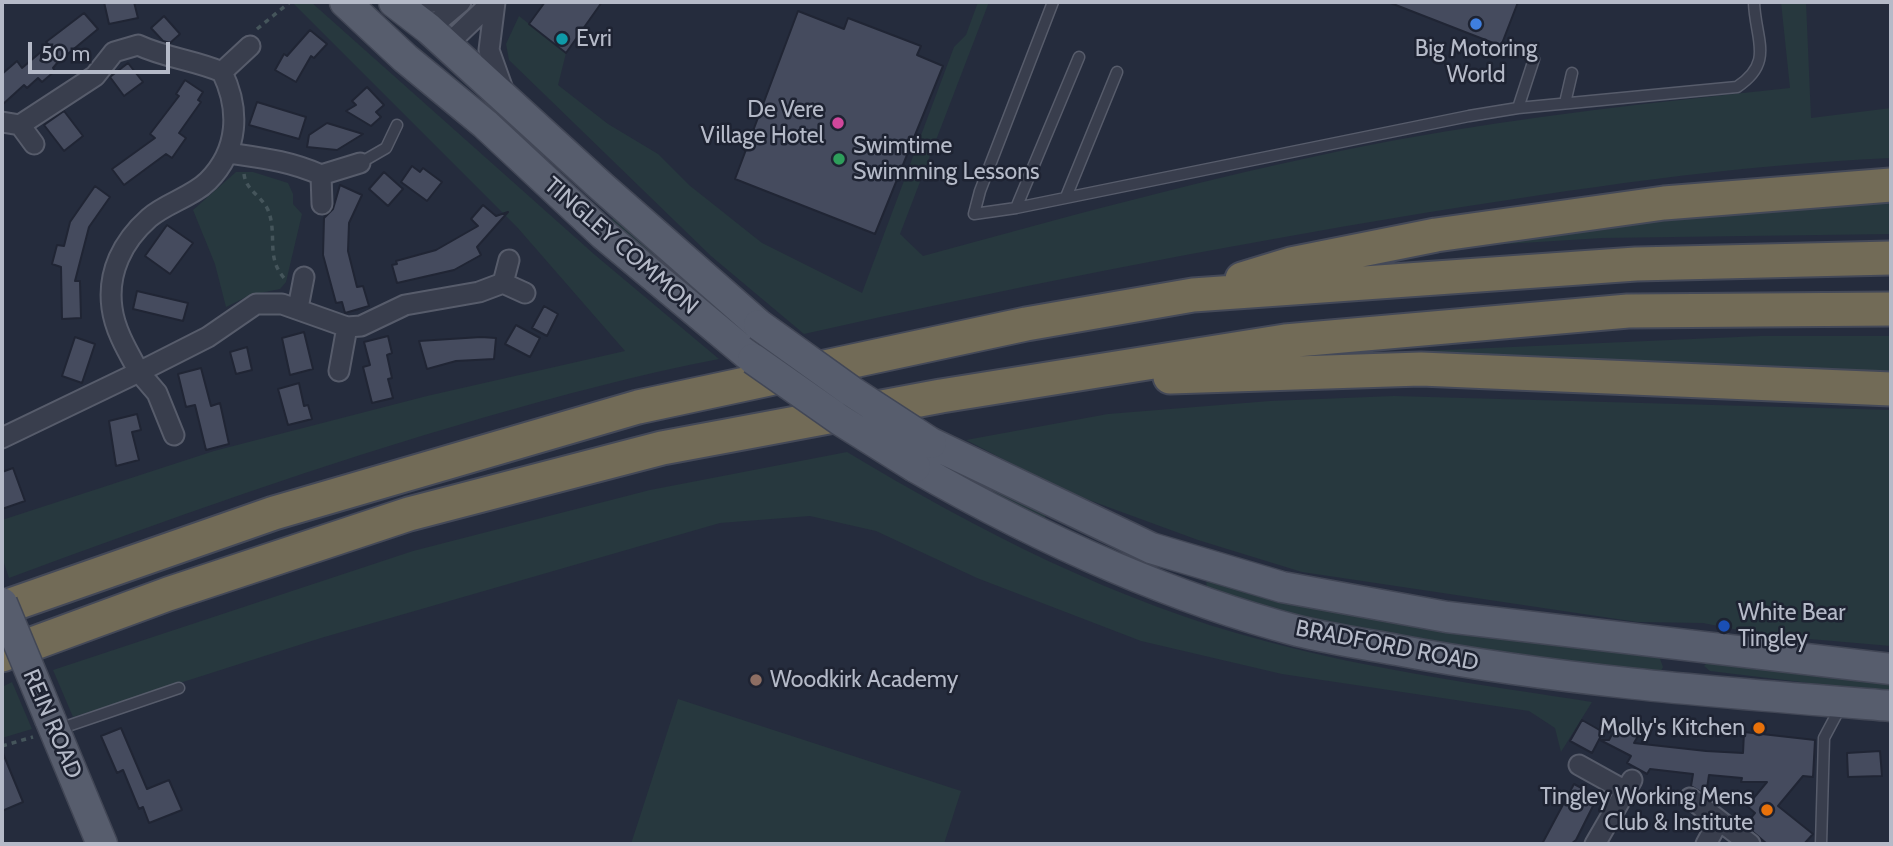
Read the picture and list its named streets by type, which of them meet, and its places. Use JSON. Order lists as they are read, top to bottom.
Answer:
{
  "streets": {
    "main road": ["TINGLEY COMMON", "BRADFORD ROAD", "REIN ROAD"]
  },
  "crossings": [
    ["TINGLEY COMMON", "BRADFORD ROAD"]
  ],
  "places": [
    "Big Motoring World",
    "Evri",
    "De Vere Village Hotel",
    "Swimtime Swimming Lessons",
    "White Bear Tingley",
    "Woodkirk Academy",
    "Molly's Kitchen",
    "Tingley Working Mens Club & Institute"
  ],
  "scale_bar": "50 m"
}
